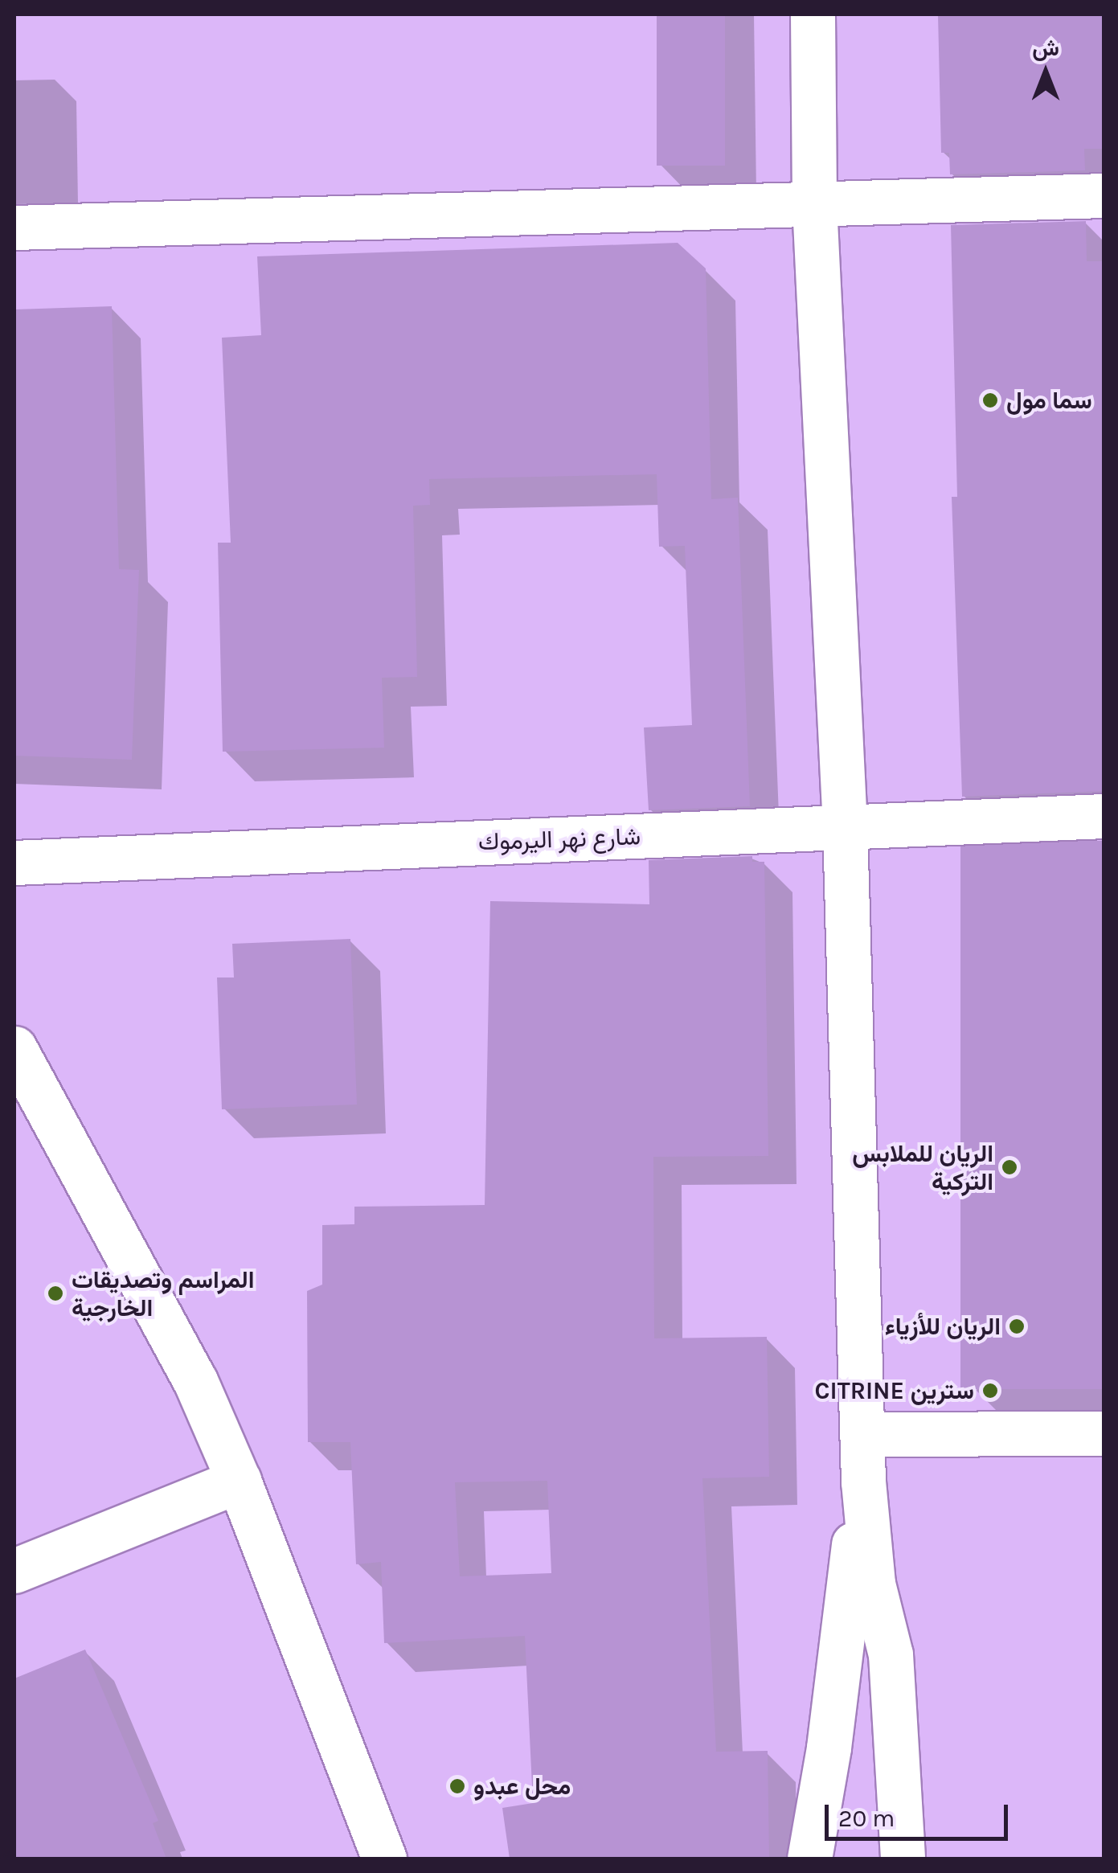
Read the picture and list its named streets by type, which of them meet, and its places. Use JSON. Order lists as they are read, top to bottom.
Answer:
{
  "streets": {
    "street": ["شارع نهر اليرموك"]
  },
  "places": [
    "سما مول",
    "الريان للملابس التركية",
    "المراسم وتصديقات الخارجية",
    "الريان للأزياء",
    "CITRINE سترين",
    "محل عبدو"
  ],
  "scale_bar": "20 m",
  "north": "top"
}
